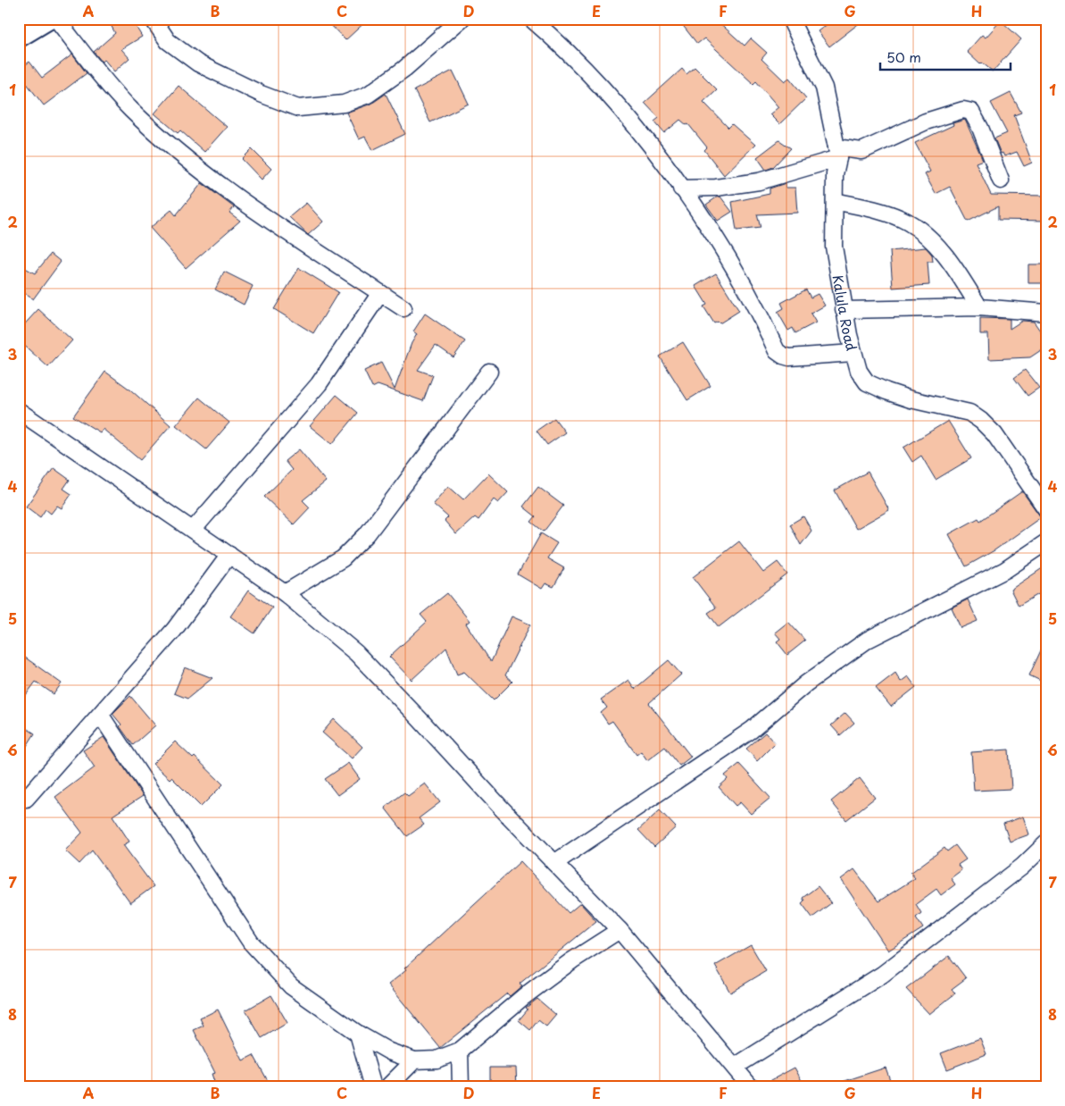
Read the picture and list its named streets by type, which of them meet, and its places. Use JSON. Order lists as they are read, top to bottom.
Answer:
{
  "streets": {
    "street": ["Kalula Road"]
  },
  "scale_bar": "50 m",
  "grid": {
    "columns": [
      "A",
      "B",
      "C",
      "D",
      "E",
      "F",
      "G",
      "H"
    ],
    "rows": [
      "1",
      "2",
      "3",
      "4",
      "5",
      "6",
      "7",
      "8"
    ]
  }
}
